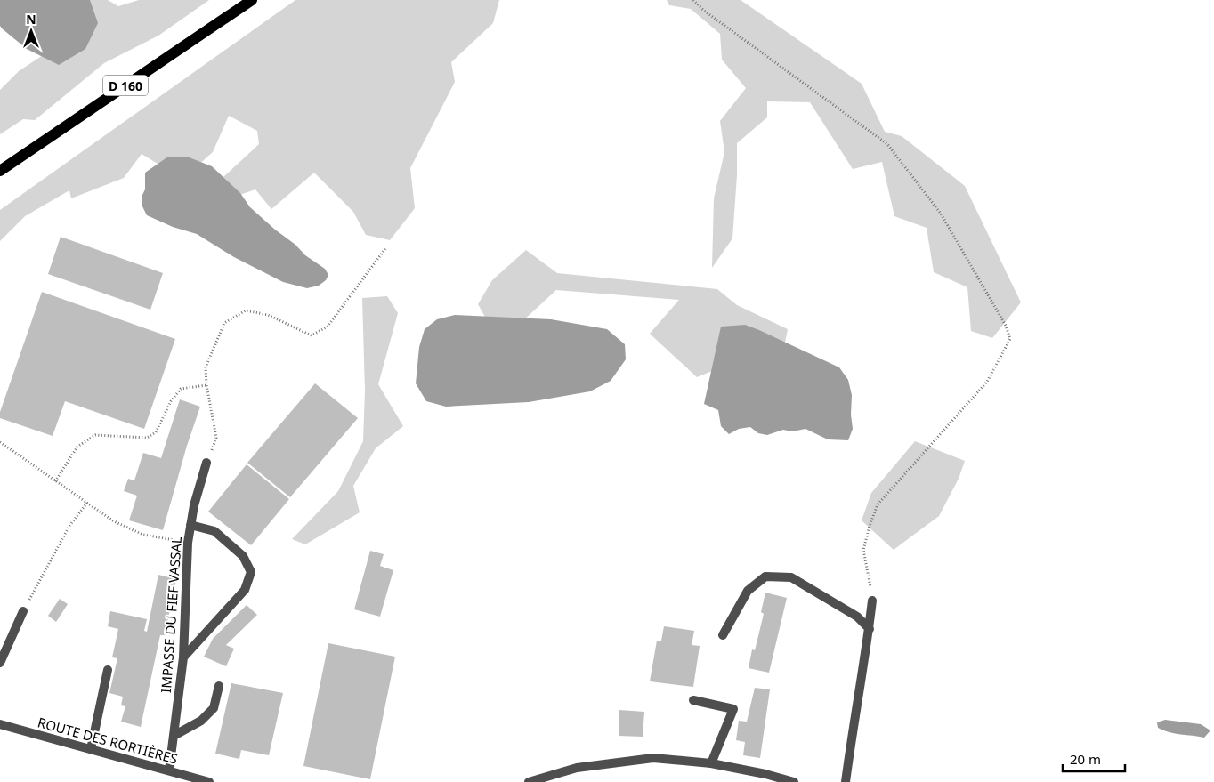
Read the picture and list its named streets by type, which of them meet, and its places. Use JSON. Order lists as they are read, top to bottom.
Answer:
{
  "streets": {
    "main road": ["D 160"],
    "street": ["IMPASSE DU FIEF VASSAL", "ROUTE DES RORTIÈRES"]
  },
  "crossings": [
    ["IMPASSE DU FIEF VASSAL", "ROUTE DES RORTIÈRES"]
  ],
  "scale_bar": "20 m",
  "north": "top"
}
